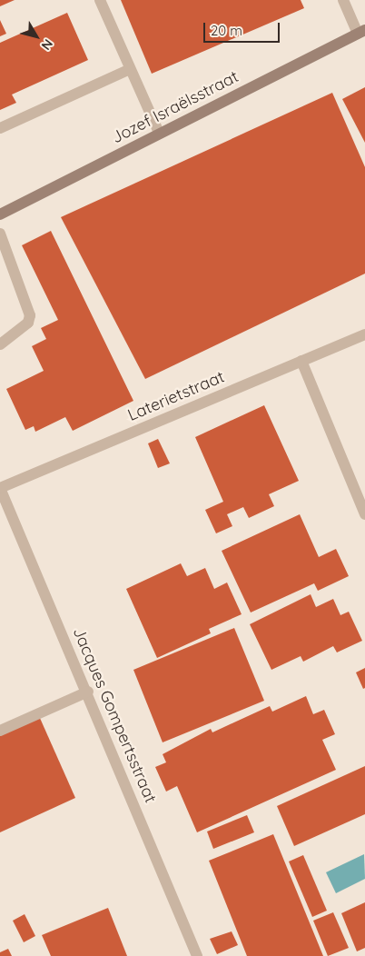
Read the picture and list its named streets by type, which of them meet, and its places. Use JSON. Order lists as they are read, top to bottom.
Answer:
{
  "streets": {
    "street": ["Jozef Israëlsstraat", "Laterietstraat", "Jacques Gompertsstraat"]
  },
  "crossings": [
    ["Laterietstraat", "Jacques Gompertsstraat"]
  ],
  "scale_bar": "20 m",
  "north": "bottom right"
}
